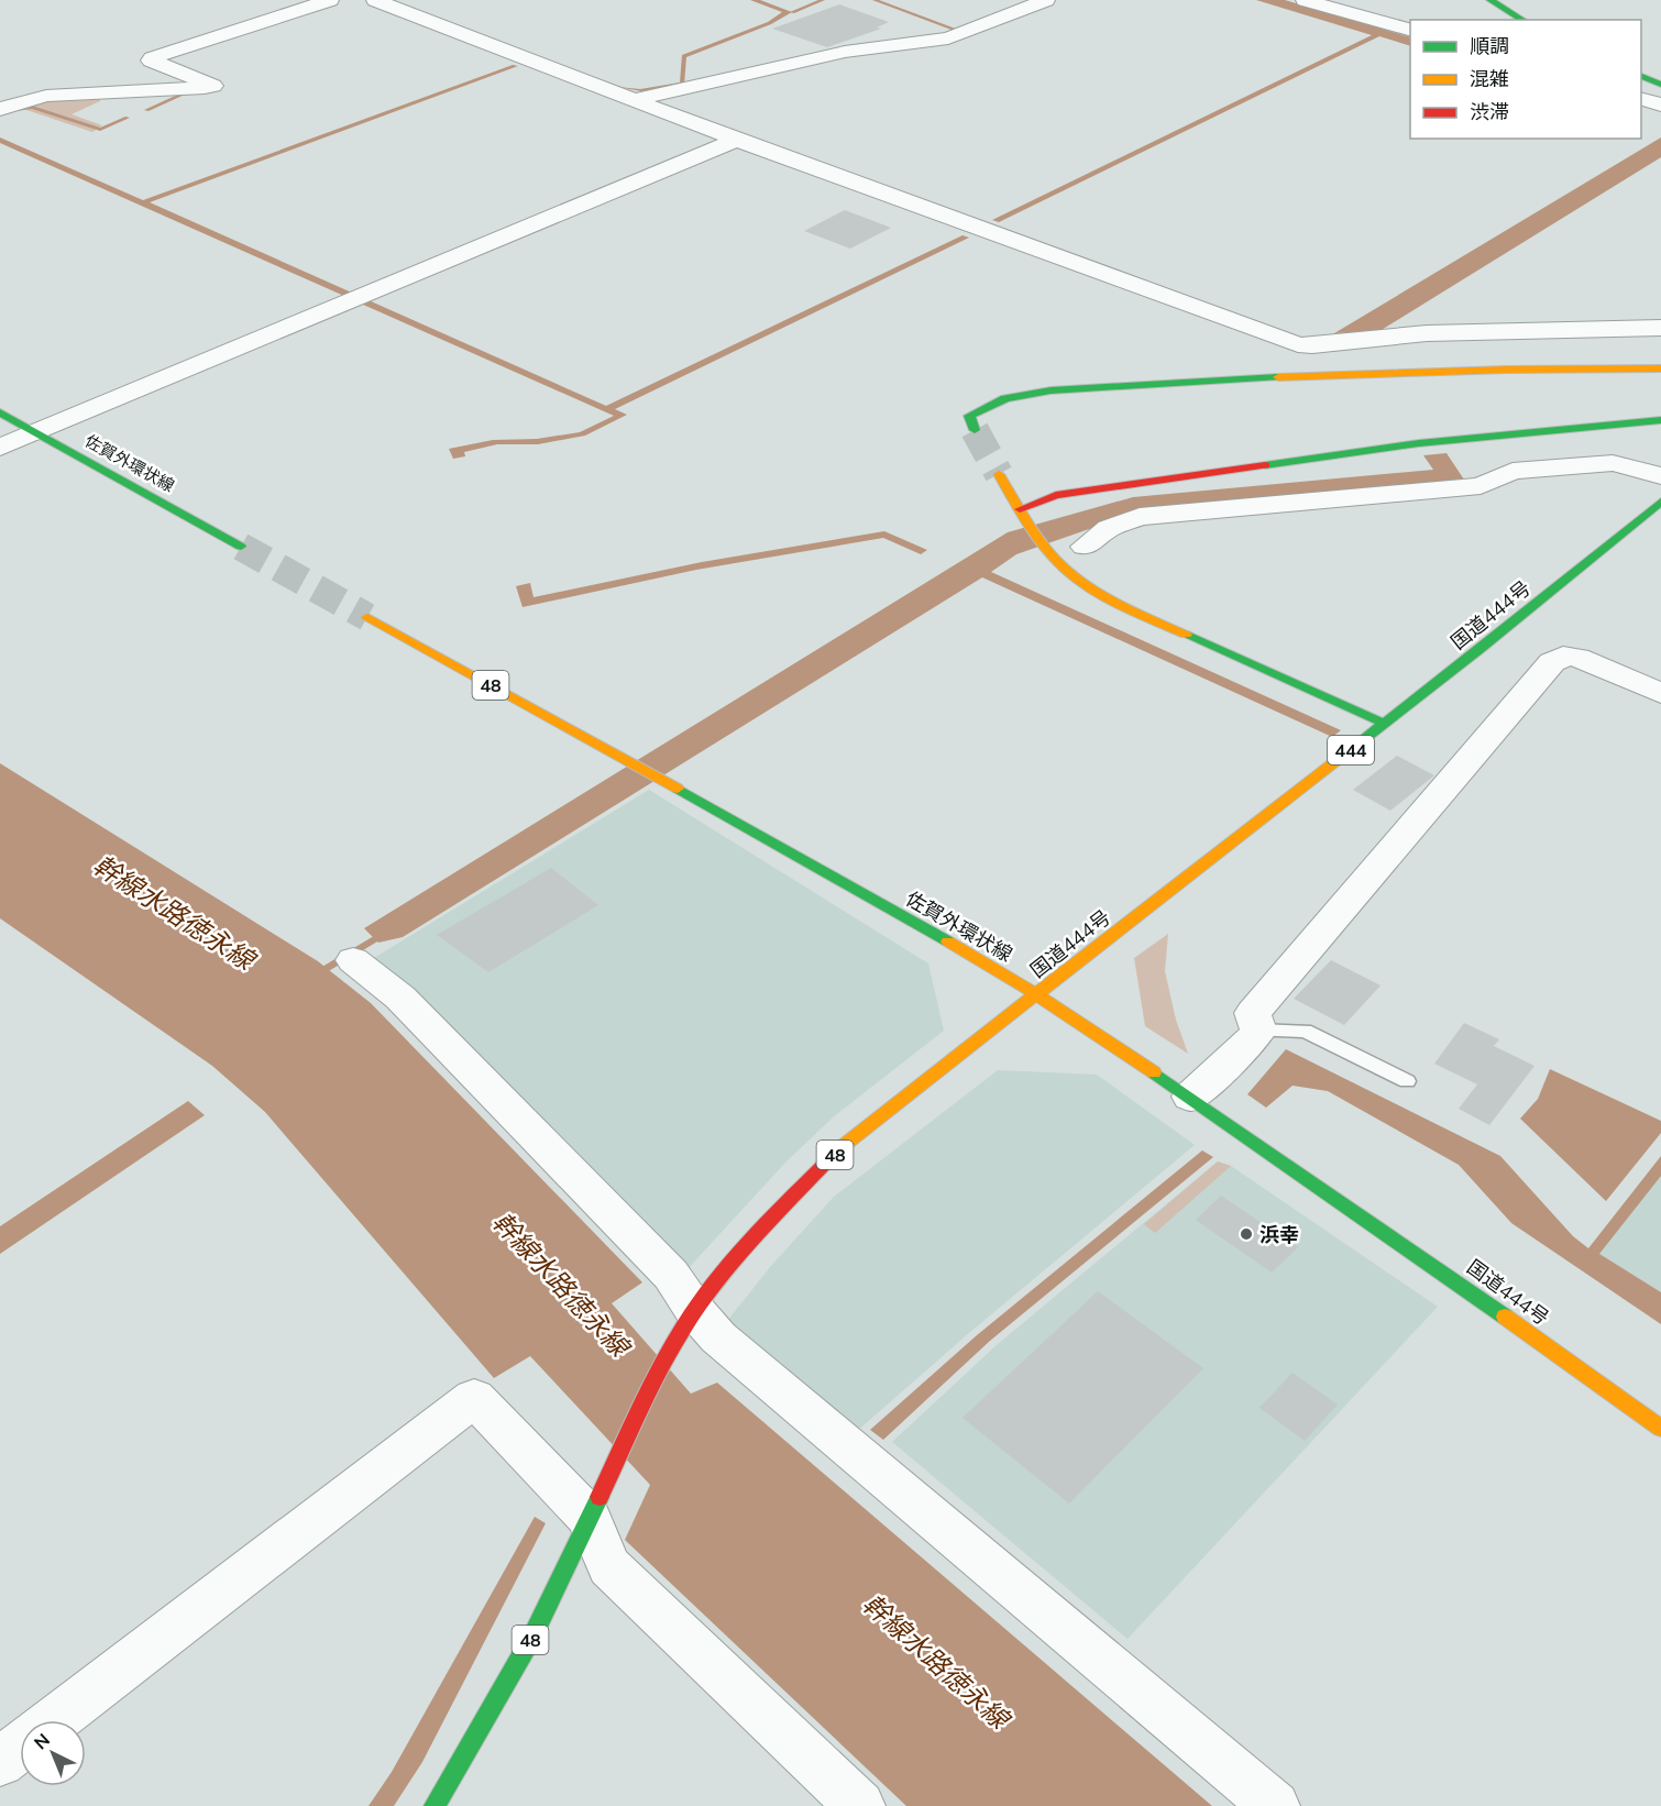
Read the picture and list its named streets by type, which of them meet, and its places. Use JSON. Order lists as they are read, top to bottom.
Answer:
{
  "streets": {
    "main road": [
      "佐賀外環状線",
      "国道444号",
      "48",
      "444"
    ]
  },
  "crossings": [
    ["佐賀外環状線", "国道444号"],
    ["佐賀外環状線", "48"],
    ["国道444号", "48"]
  ],
  "water": ["幹線水路徳永線"],
  "places": ["浜幸"],
  "legend": ["順調", "混雑", "渋滞"],
  "north": "top left"
}
